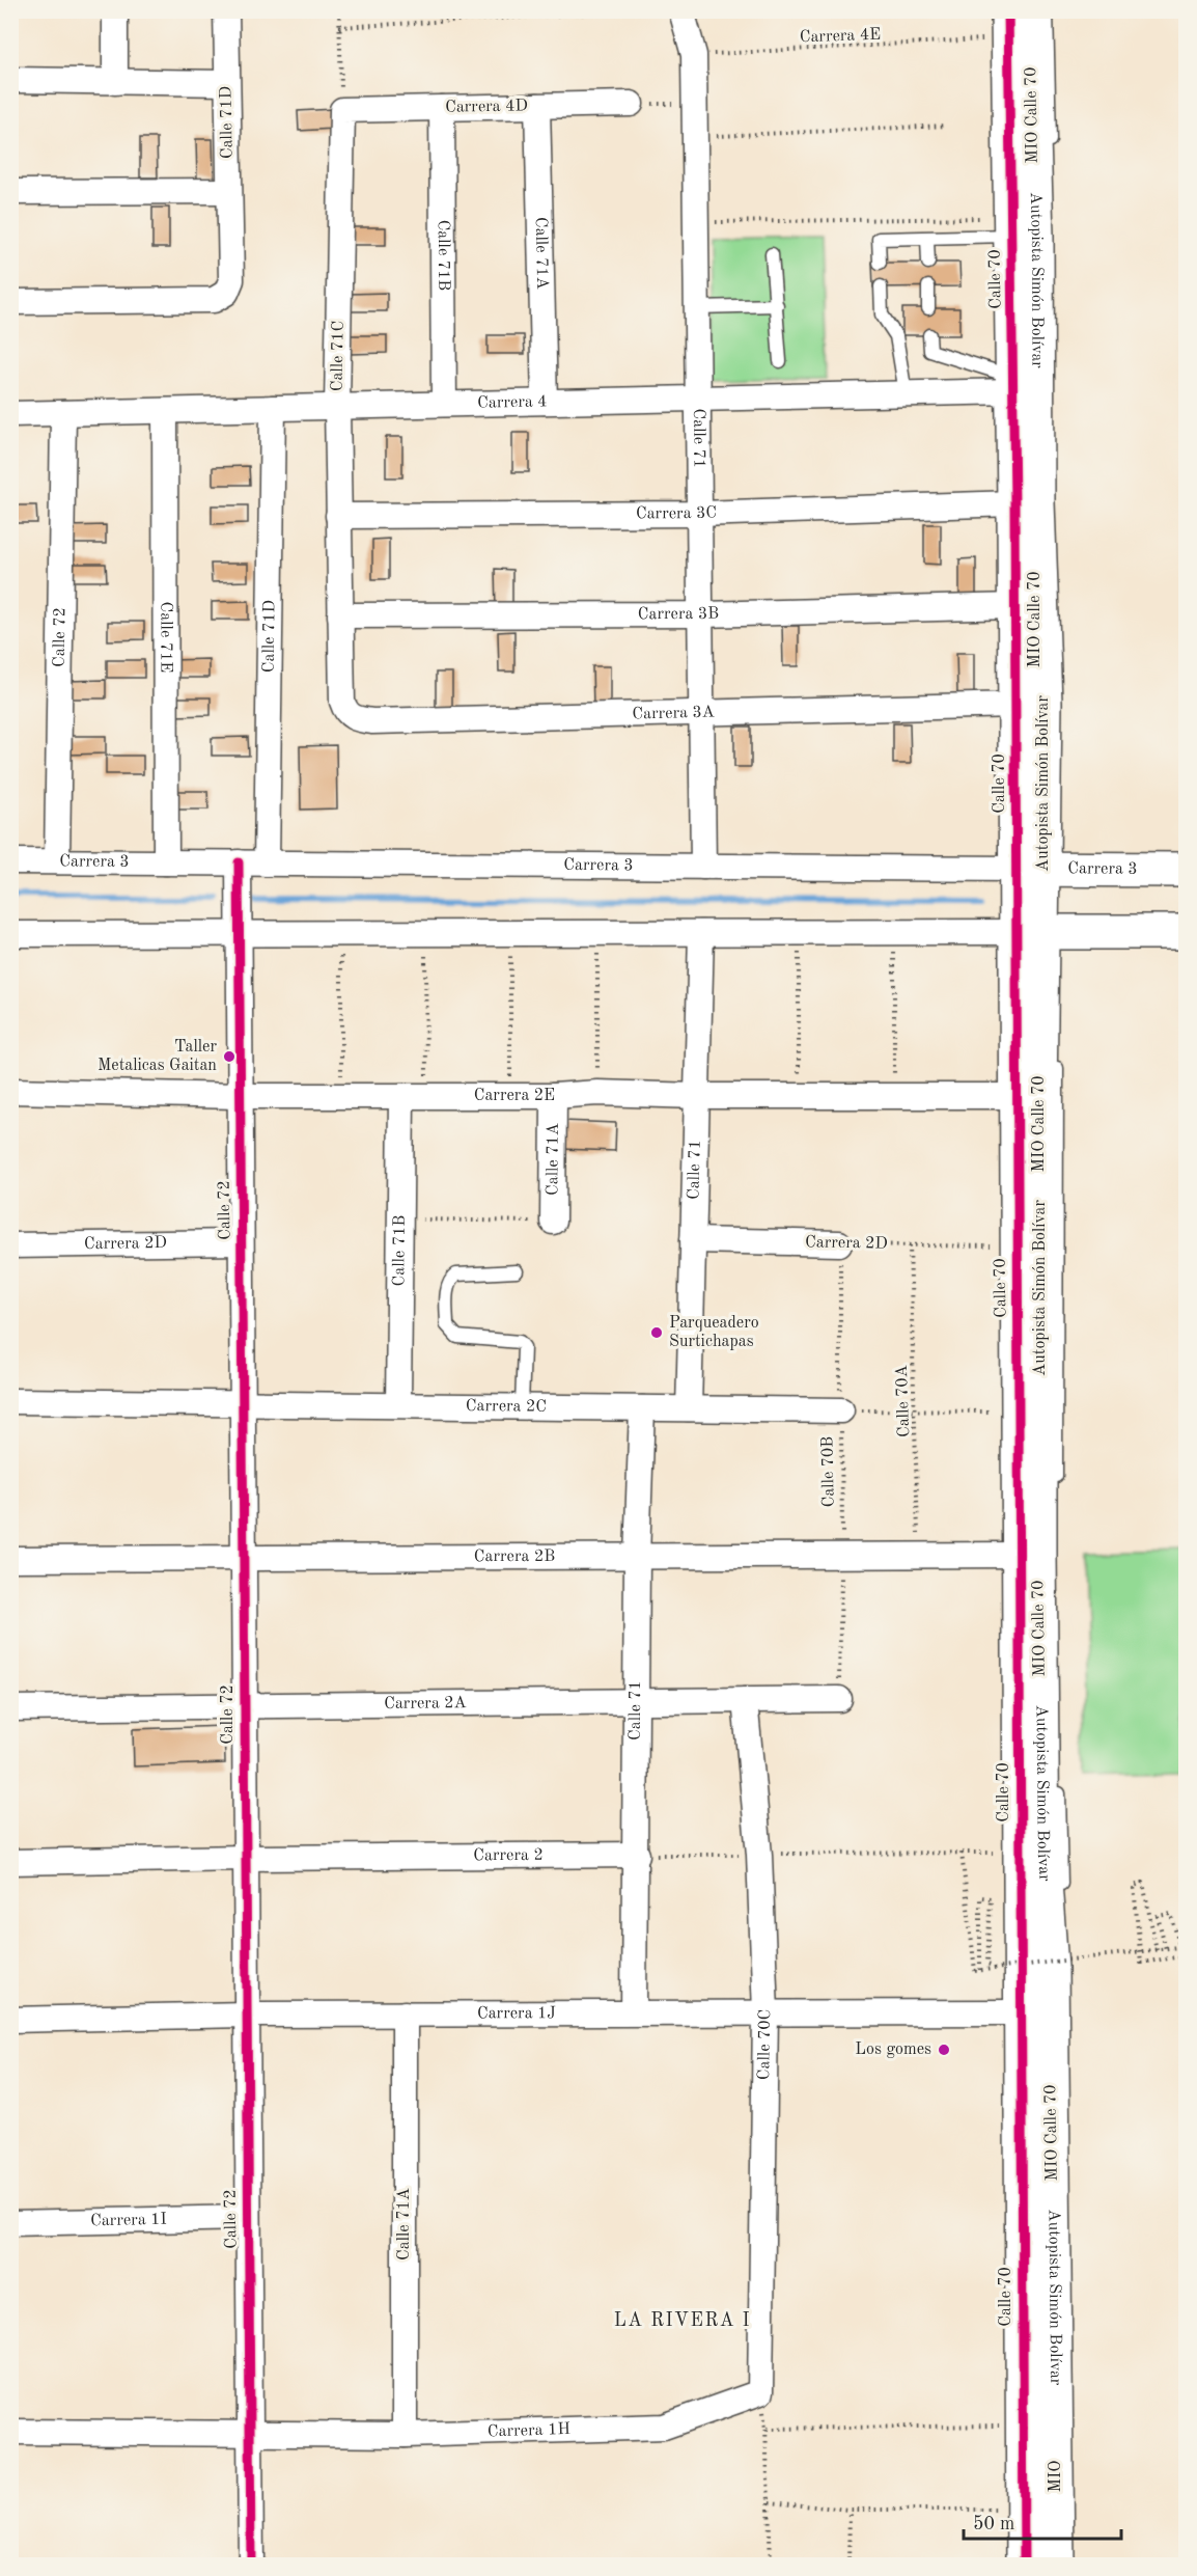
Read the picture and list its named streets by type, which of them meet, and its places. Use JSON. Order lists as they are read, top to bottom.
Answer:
{
  "streets": {
    "main road": ["Calle 70", "Autopista Simón Bolívar", "Carrera 3"],
    "street": [
      "Carrera 4D",
      "Calle 71D",
      "Calle 71A",
      "Calle 71B",
      "Calle 71C",
      "Carrera 4",
      "Calle 71",
      "Carrera 3C",
      "Carrera 3B",
      "Calle 71E",
      "Calle 72",
      "Carrera 3A",
      "Carrera 2E",
      "Carrera 2D",
      "Carrera 2C",
      "Carrera 2B",
      "Carrera 2A",
      "Carrera 2",
      "Carrera 1J",
      "Calle 70C",
      "Carrera 1I",
      "Carrera 1H"
    ],
    "lane": ["MIO Calle 70"],
    "path": ["Carrera 4E", "Calle 70A", "Calle 70B"]
  },
  "crossings": [
    ["Carrera 4E", "Calle 71"],
    ["Carrera 4D", "Calle 71A"],
    ["Carrera 4D", "Calle 71B"],
    ["Carrera 4D", "Calle 71C"],
    ["MIO Calle 70", "Calle 70"],
    ["MIO Calle 70", "Autopista Simón Bolívar"],
    ["MIO Calle 70", "Carrera 3"],
    ["Calle 71D", "Carrera 4"],
    ["Calle 71D", "Carrera 3"],
    ["Calle 71A", "Carrera 4"],
    ["Calle 71A", "Carrera 2E"],
    ["Calle 71A", "Carrera 1J"],
    ["Calle 71A", "Carrera 1H"],
    ["Calle 71B", "Carrera 4"],
    ["Calle 71B", "Carrera 2E"],
    ["Calle 71B", "Carrera 2C"],
    ["Calle 70", "Autopista Simón Bolívar"],
    ["Calle 70", "Carrera 4"],
    ["Calle 70", "Carrera 3C"],
    ["Calle 70", "Carrera 3B"],
    ["Calle 70", "Carrera 3A"],
    ["Calle 70", "Carrera 3"],
    ["Calle 70", "Carrera 2E"],
    ["Calle 70", "Carrera 2B"],
    ["Calle 70", "Carrera 1J"],
    ["Autopista Simón Bolívar", "Carrera 3"],
    ["Calle 71C", "Carrera 4"],
    ["Calle 71C", "Carrera 3C"],
    ["Calle 71C", "Carrera 3B"],
    ["Calle 71C", "Carrera 3A"],
    ["Carrera 4", "Calle 71"],
    ["Carrera 4", "Calle 71E"],
    ["Carrera 4", "Calle 72"],
    ["Calle 71", "Carrera 3C"],
    ["Calle 71", "Carrera 3B"],
    ["Calle 71", "Carrera 3A"],
    ["Calle 71", "Carrera 3"],
    ["Calle 71", "Carrera 2E"],
    ["Calle 71", "Carrera 2D"],
    ["Calle 71", "Carrera 2C"],
    ["Calle 71", "Carrera 2B"],
    ["Calle 71", "Carrera 2A"],
    ["Calle 71", "Carrera 2"],
    ["Calle 71", "Carrera 1J"],
    ["Calle 71E", "Carrera 3"],
    ["Calle 72", "Carrera 3"],
    ["Calle 72", "Carrera 2E"],
    ["Calle 72", "Carrera 2D"],
    ["Calle 72", "Carrera 2C"],
    ["Calle 72", "Carrera 2B"],
    ["Calle 72", "Carrera 2A"],
    ["Calle 72", "Carrera 2"],
    ["Calle 72", "Carrera 1J"],
    ["Calle 72", "Carrera 1I"],
    ["Calle 72", "Carrera 1H"],
    ["Carrera 2D", "Calle 70A"],
    ["Carrera 2D", "Calle 70B"],
    ["Calle 70A", "Carrera 2B"],
    ["Carrera 2C", "Calle 70B"],
    ["Calle 70B", "Carrera 2B"],
    ["Calle 70B", "Carrera 2A"],
    ["Carrera 2A", "Calle 70C"],
    ["Carrera 1J", "Calle 70C"],
    ["Calle 70C", "Carrera 1H"]
  ],
  "districts": ["LA RIVERA I"],
  "places": ["Taller Metalicas Gaitan", "Parqueadero Surtichapas", "Los gomes"],
  "scale_bar": "50 m"
}
